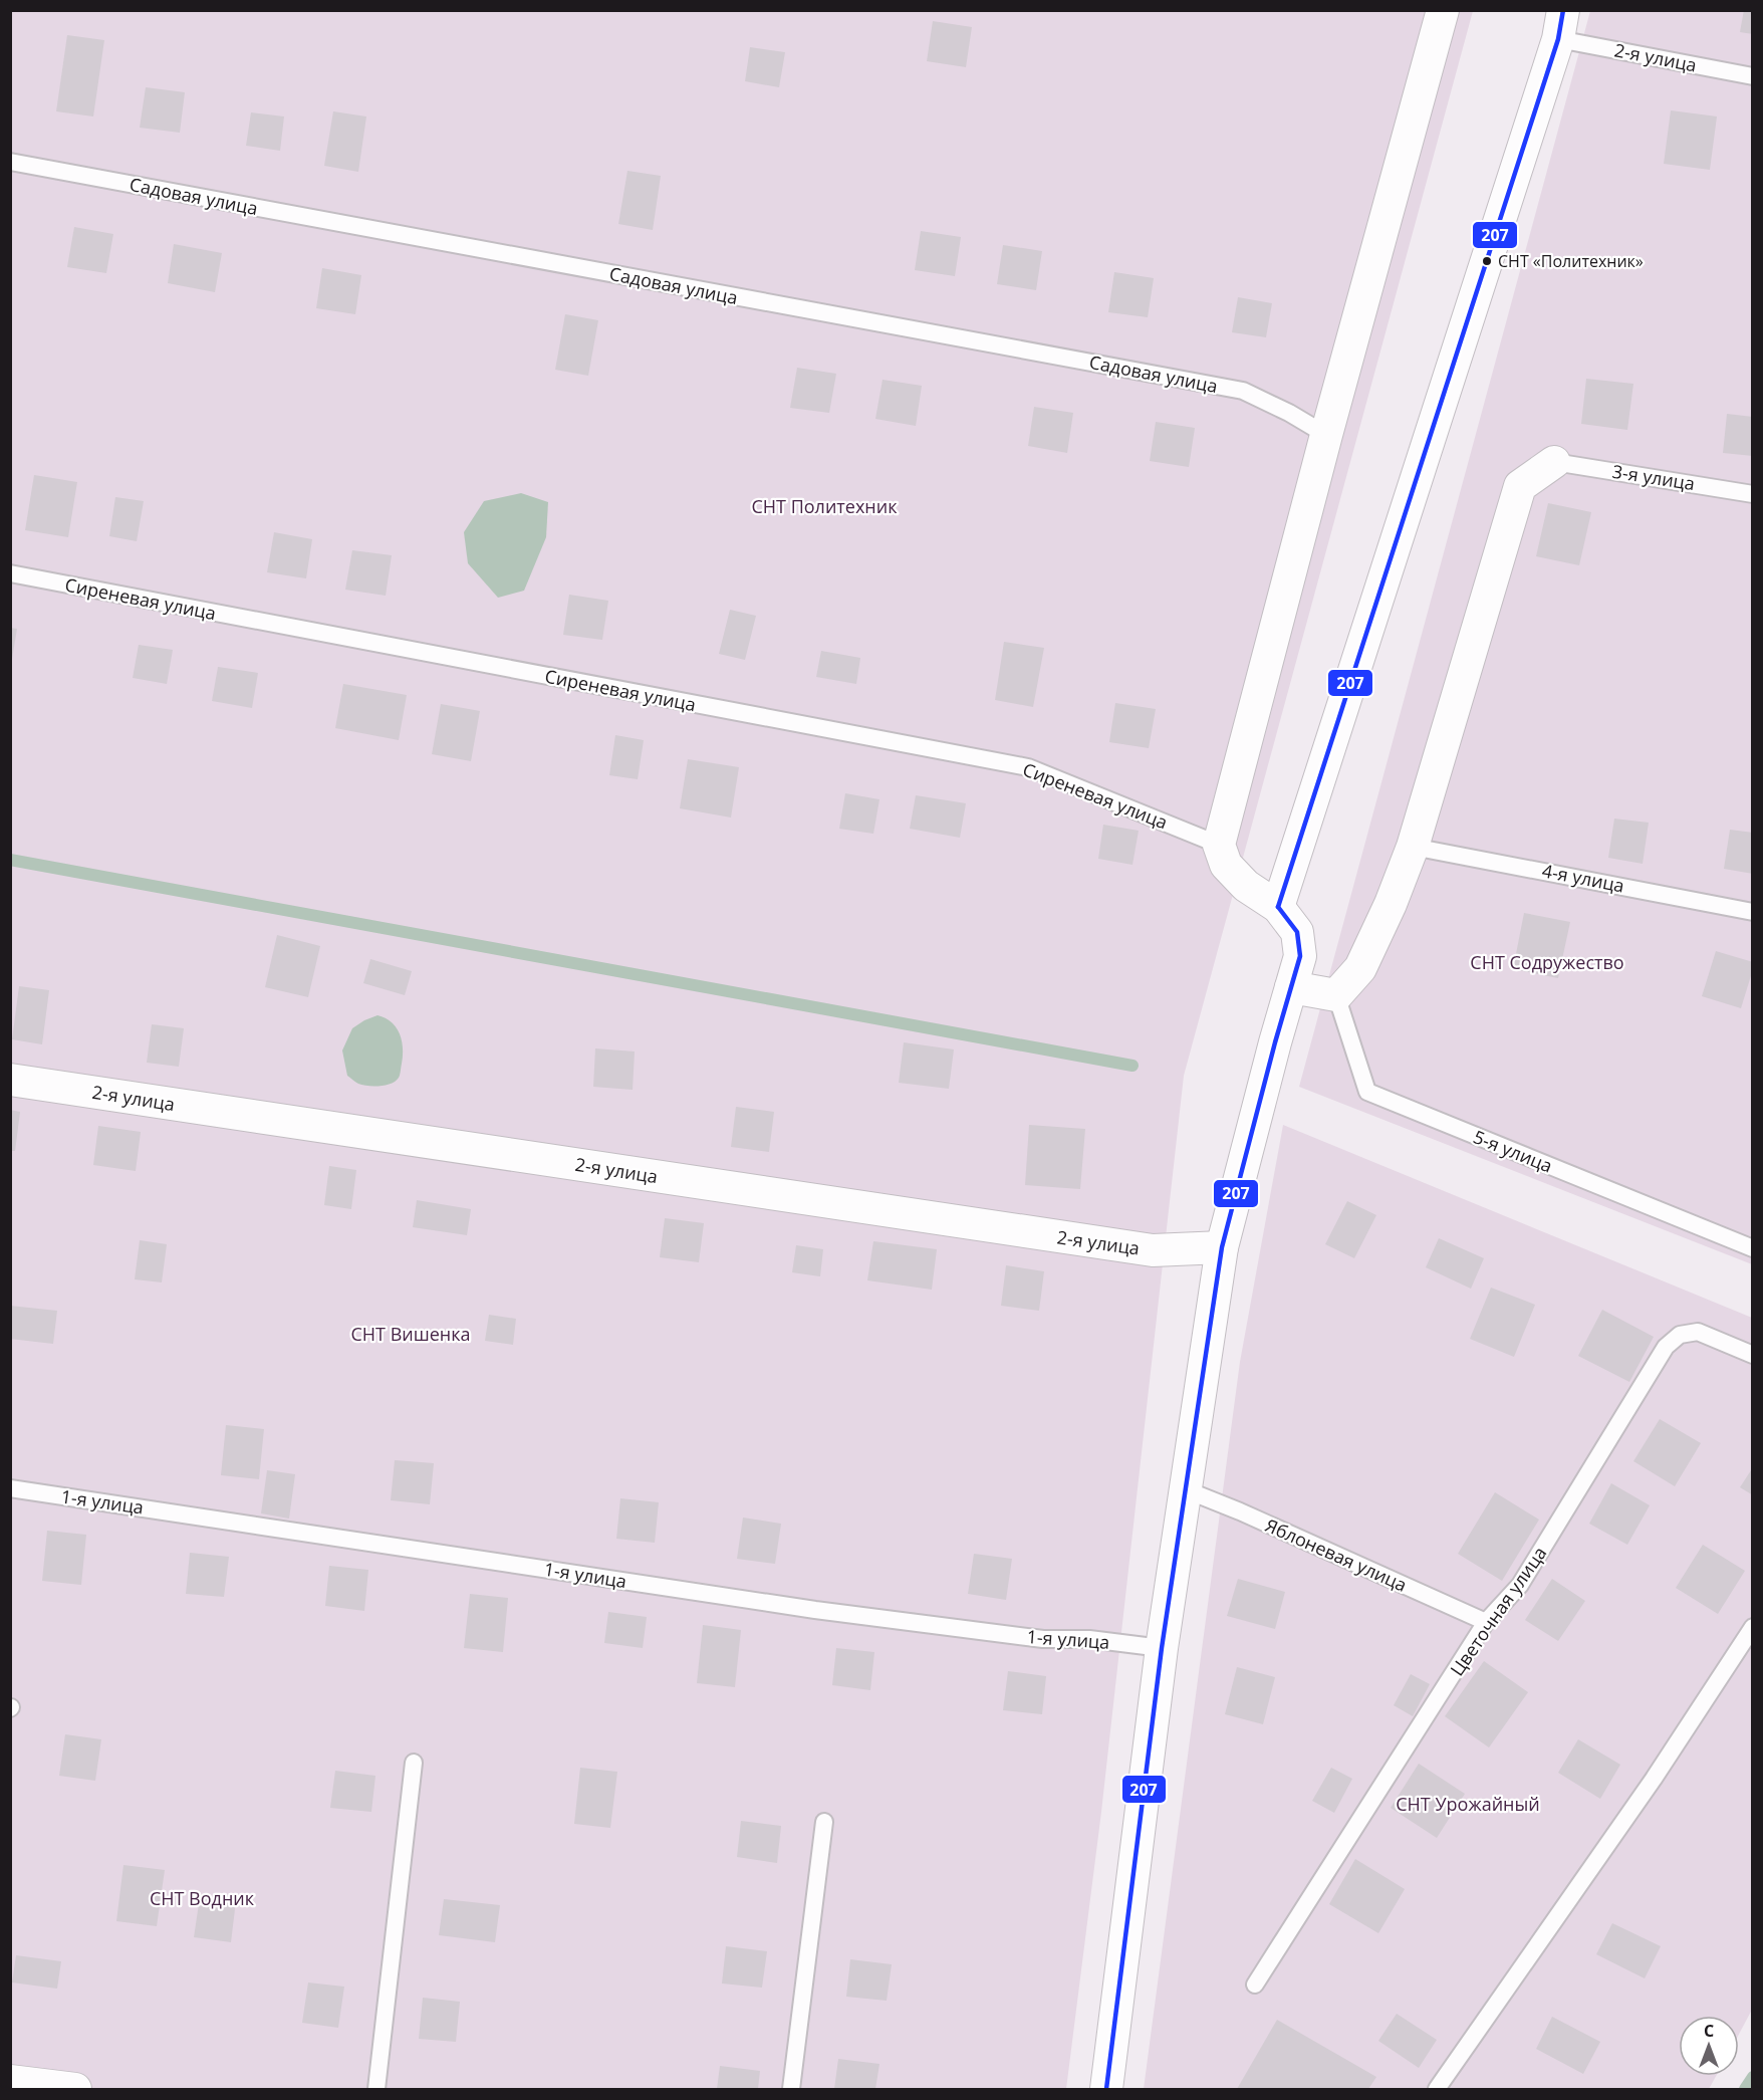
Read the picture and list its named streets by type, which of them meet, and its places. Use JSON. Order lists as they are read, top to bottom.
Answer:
{
  "streets": {
    "street": ["2-я улица"],
    "lane": [
      "Садовая улица",
      "3-я улица",
      "Сиреневая улица",
      "4-я улица",
      "5-я улица",
      "1-я улица",
      "Яблоневая улица",
      "Цветочная улица"
    ]
  },
  "crossings": [
    ["Яблоневая улица", "Цветочная улица"]
  ],
  "parks": [
    "СНТ Политехник",
    "СНТ Содружество",
    "СНТ Вишенка",
    "СНТ Урожайный",
    "СНТ Водник"
  ],
  "places": ["СНТ «Политехник»"],
  "lines": ["transit line 207"],
  "north": "top"
}
